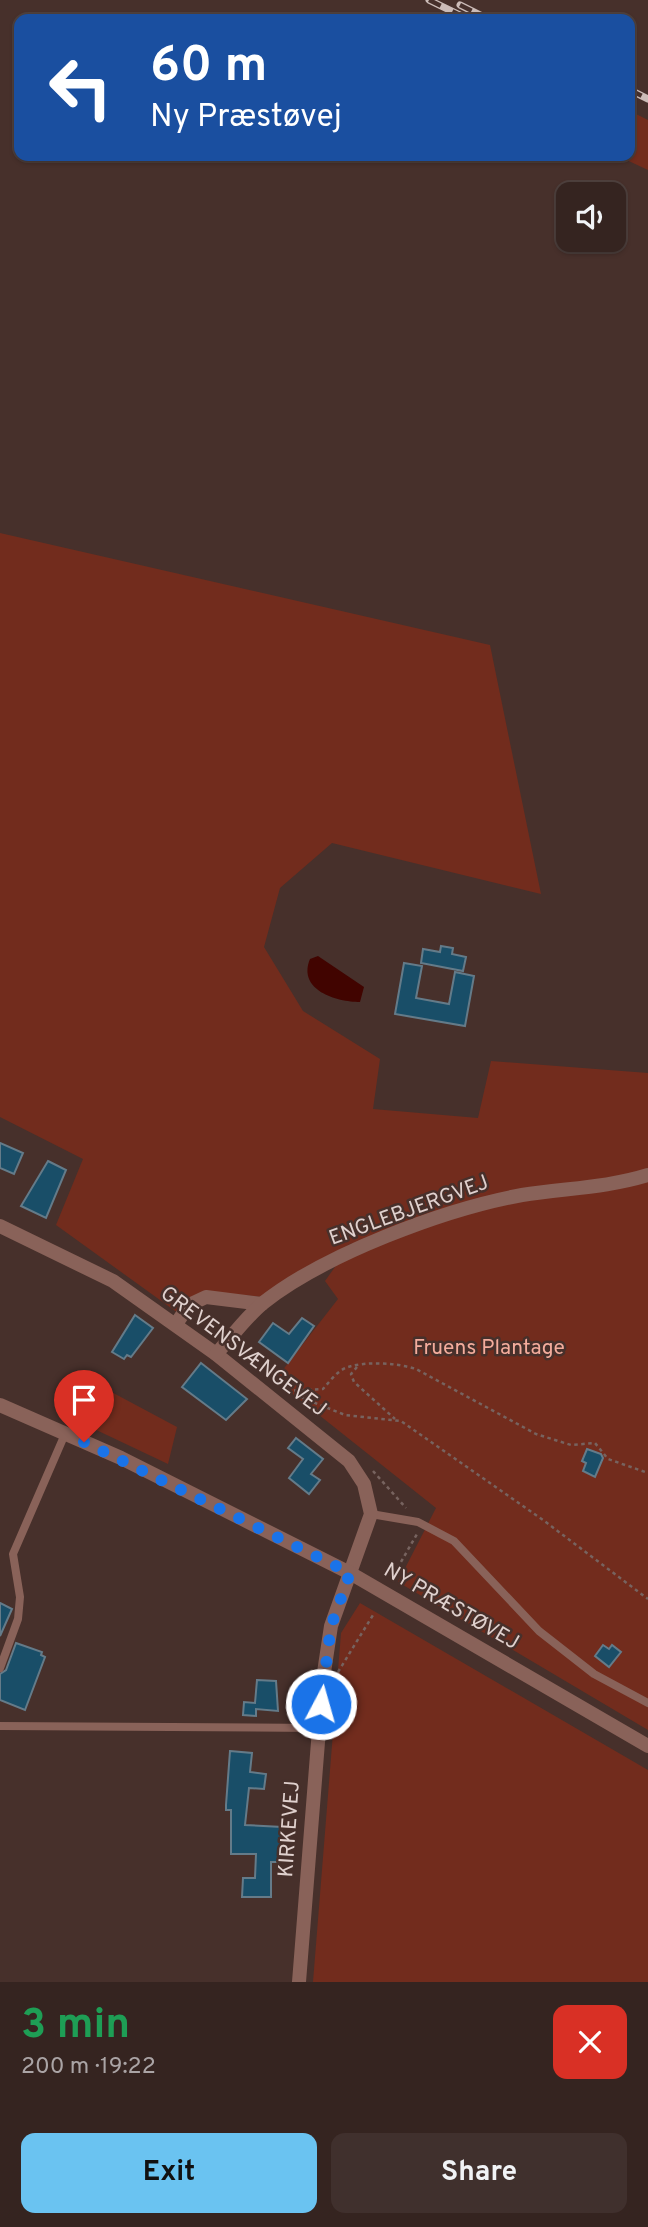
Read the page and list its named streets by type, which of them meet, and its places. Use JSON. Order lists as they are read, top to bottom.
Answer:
{
  "streets": {
    "street": [
      "ENGLEBJERGVEJ",
      "GREVENSVÆNGEVEJ",
      "NY PRÆSTØVEJ",
      "KIRKEVEJ"
    ]
  },
  "crossings": [
    ["ENGLEBJERGVEJ", "GREVENSVÆNGEVEJ"],
    ["GREVENSVÆNGEVEJ", "NY PRÆSTØVEJ"],
    ["NY PRÆSTØVEJ", "KIRKEVEJ"]
  ],
  "parks": ["Fruens Plantage"],
  "page": {
    "turn": ["60 m", "Ny Præstøvej"],
    "heading": ["3 min", "200 m · 19:22"],
    "buttons": ["Exit", "Share"]
  }
}
